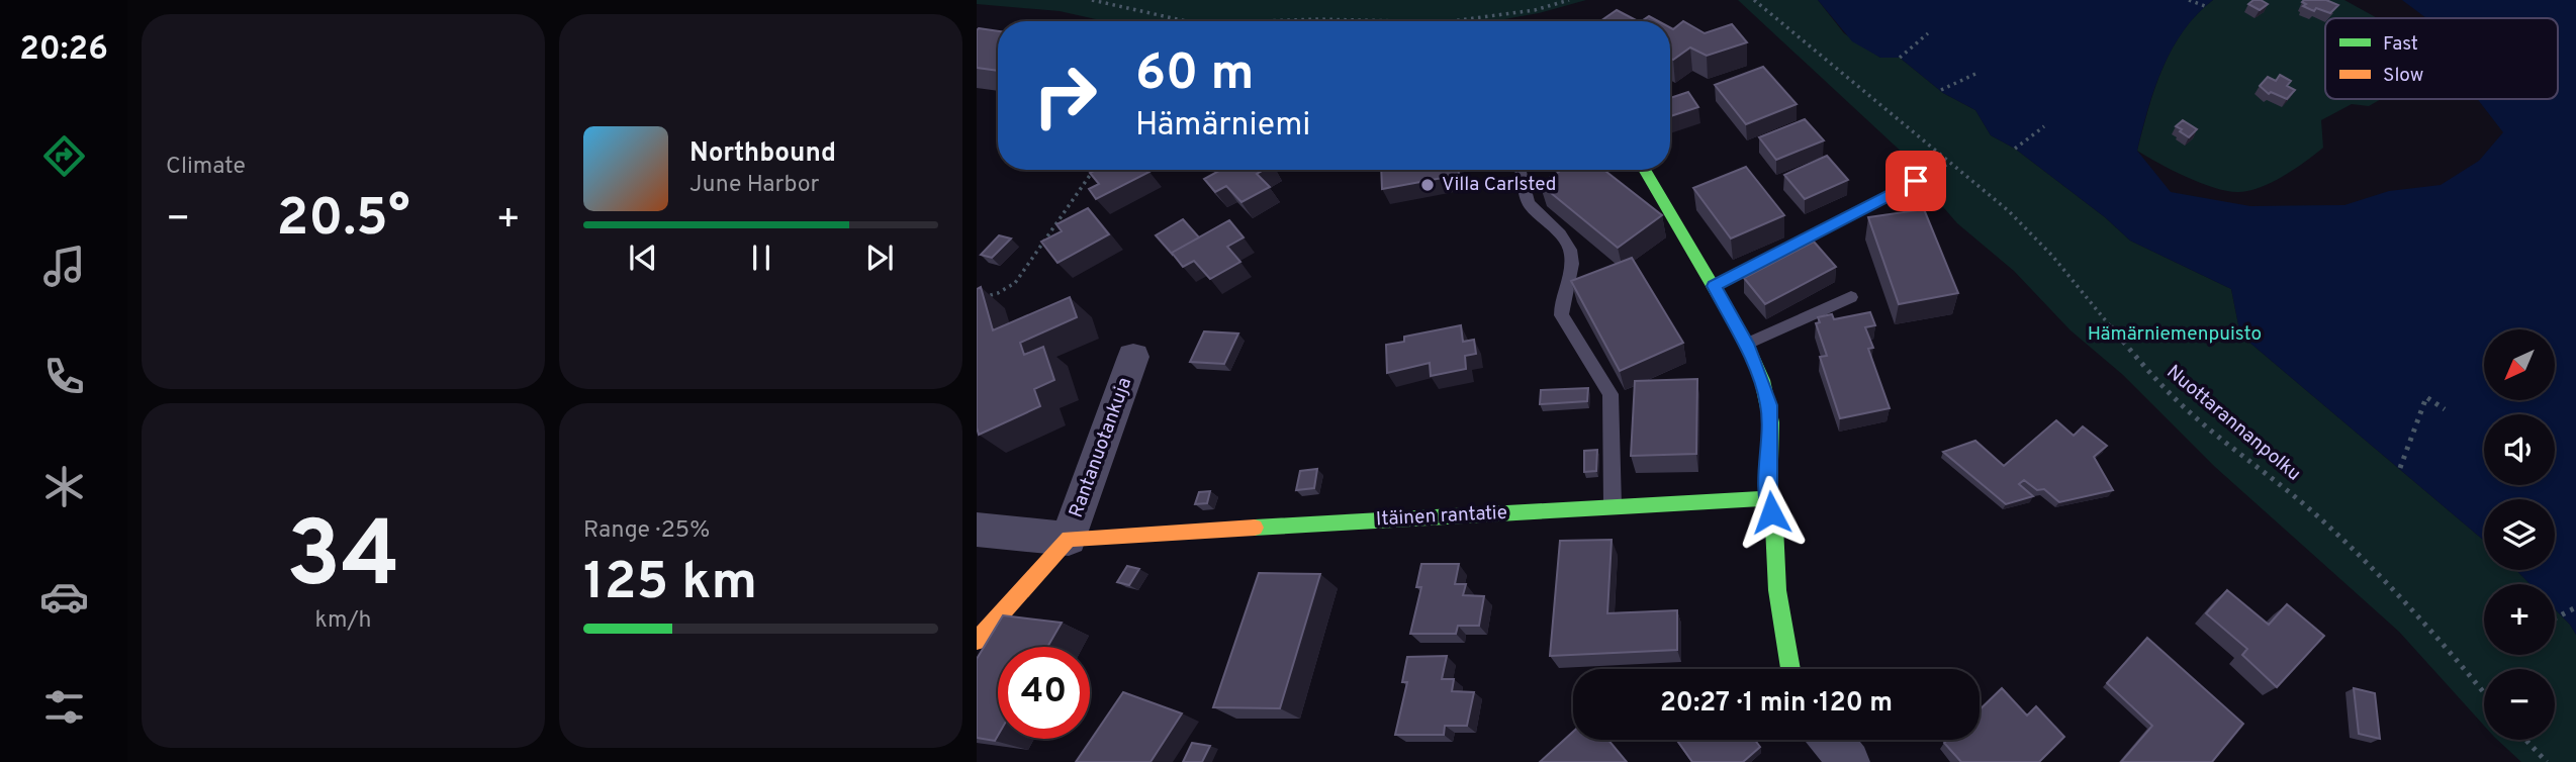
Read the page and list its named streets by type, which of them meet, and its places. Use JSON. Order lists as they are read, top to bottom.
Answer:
{
  "streets": {
    "street": ["Rantanuotankuja", "Itäinen rantatie"],
    "path": ["Nuottarannanpolku"]
  },
  "crossings": [
    ["Rantanuotankuja", "Itäinen rantatie"]
  ],
  "parks": ["Hämärniemenpuisto"],
  "places": ["Villa Carlsted"],
  "legend": ["Fast", "Slow"],
  "north": "bottom left",
  "page": {
    "tabs": "20:26",
    "tile": [
      "Climate",
      ["34", "km/h"],
      ["Range · 25%", "125 km"]
    ],
    "turn": ["60 m", "Hämärniemi"],
    "song": ["Northbound", "June Harbor"],
    "heat": ["−", "20.5°", "+"],
    "map_buttons": ["+", "−"],
    "limit": "40",
    "trip": "20:27 · 1 min · 120 m"
  }
}
